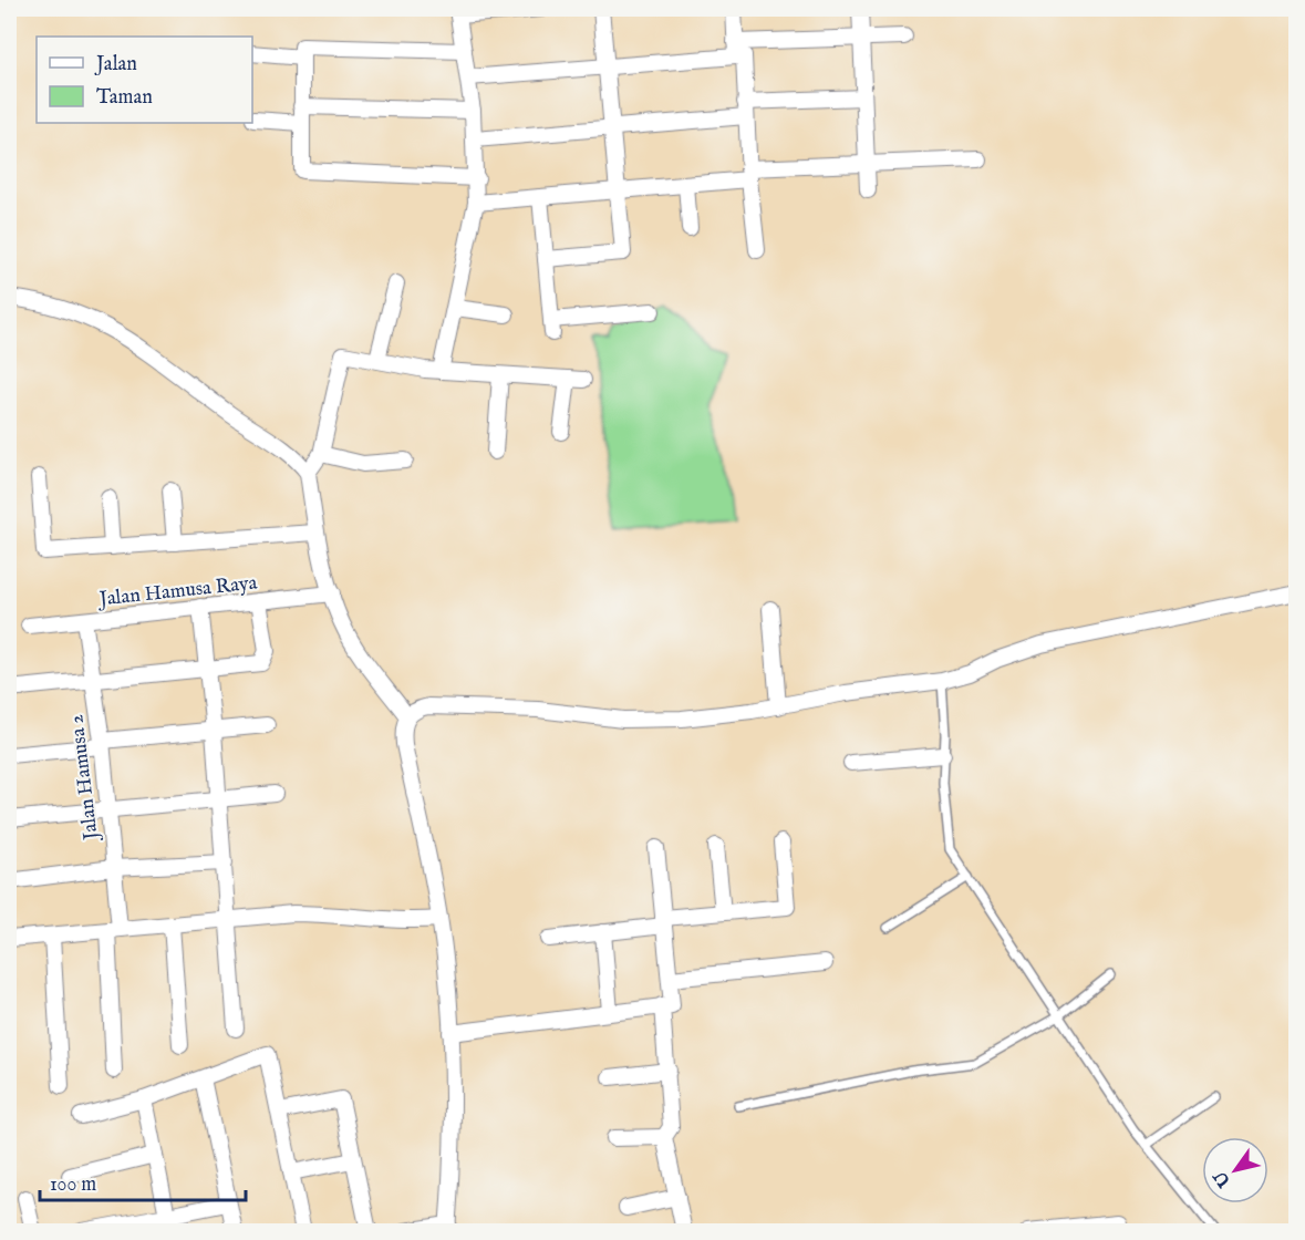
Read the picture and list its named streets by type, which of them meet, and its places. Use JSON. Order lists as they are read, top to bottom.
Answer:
{
  "streets": {
    "street": ["Jalan Hamusa Raya", "Jalan Hamusa 2"]
  },
  "crossings": [
    ["Jalan Hamusa Raya", "Jalan Hamusa 2"]
  ],
  "legend": ["Jalan", "Taman"],
  "scale_bar": "100 m",
  "north": "bottom left"
}
